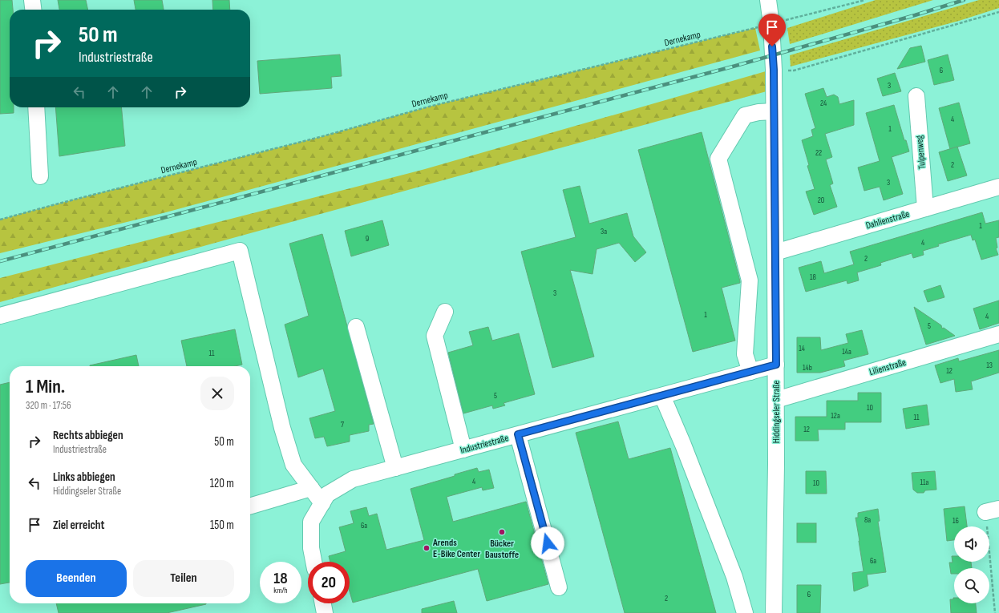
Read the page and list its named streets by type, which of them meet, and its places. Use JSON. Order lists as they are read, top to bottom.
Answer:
{
  "streets": {
    "street": [
      "Tulpenweg",
      "Dahlienstraße",
      "Lilienstraße",
      "Hiddingseler Straße",
      "Industriestraße"
    ],
    "path": ["Dernekamp"]
  },
  "crossings": [
    ["Dernekamp", "Hiddingseler Straße"],
    ["Tulpenweg", "Dahlienstraße"],
    ["Dahlienstraße", "Hiddingseler Straße"],
    ["Lilienstraße", "Hiddingseler Straße"],
    ["Hiddingseler Straße", "Industriestraße"]
  ],
  "places": ["Bücker Baustoffe", "Arends E-Bike Center"],
  "house_numbers": [
    "6",
    "3",
    "24",
    "4",
    "1",
    "22",
    "2",
    "3",
    "20",
    "1",
    "3a",
    "9",
    "4",
    "2",
    "18",
    "3",
    "1",
    "4",
    "5",
    "14",
    "14a",
    "11",
    "13",
    "14b",
    "12",
    "5",
    "10",
    "12a",
    "11",
    "7",
    "12",
    "4",
    "11a",
    "10",
    "8a",
    "16",
    "6a",
    "6a",
    "6",
    "2"
  ],
  "page": {
    "turn": ["50 m", "Industriestraße"],
    "heading": ["1 Min.", "320 m · 17:56"],
    "list": [
      {
        "name": "Rechts abbiegen",
        "note": "Industriestraße",
        "value": "50 m"
      },
      {
        "name": "Links abbiegen",
        "note": "Hiddingseler Straße",
        "value": "120 m"
      },
      {
        "name": "Ziel erreicht",
        "value": "150 m"
      }
    ],
    "buttons": ["Beenden", "Teilen"],
    "speed": "18 km/h",
    "limit": "20"
  }
}
